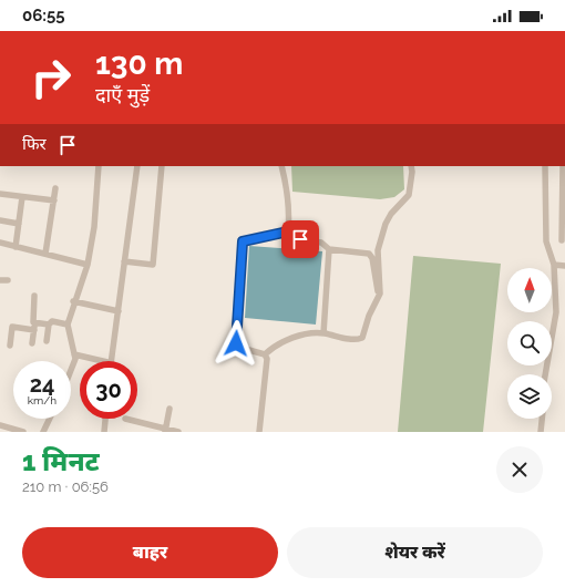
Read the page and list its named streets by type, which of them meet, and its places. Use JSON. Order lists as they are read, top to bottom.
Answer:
{
  "north": "top",
  "page": {
    "status": "06:55",
    "turn": ["130 m", "दाएँ मुड़ें"],
    "then": "फिर",
    "speed": "24 km/h",
    "limit": "30",
    "heading": ["1 मिनट", "210 m · 06:56"],
    "buttons": ["बाहर", "शेयर करें"]
  }
}
